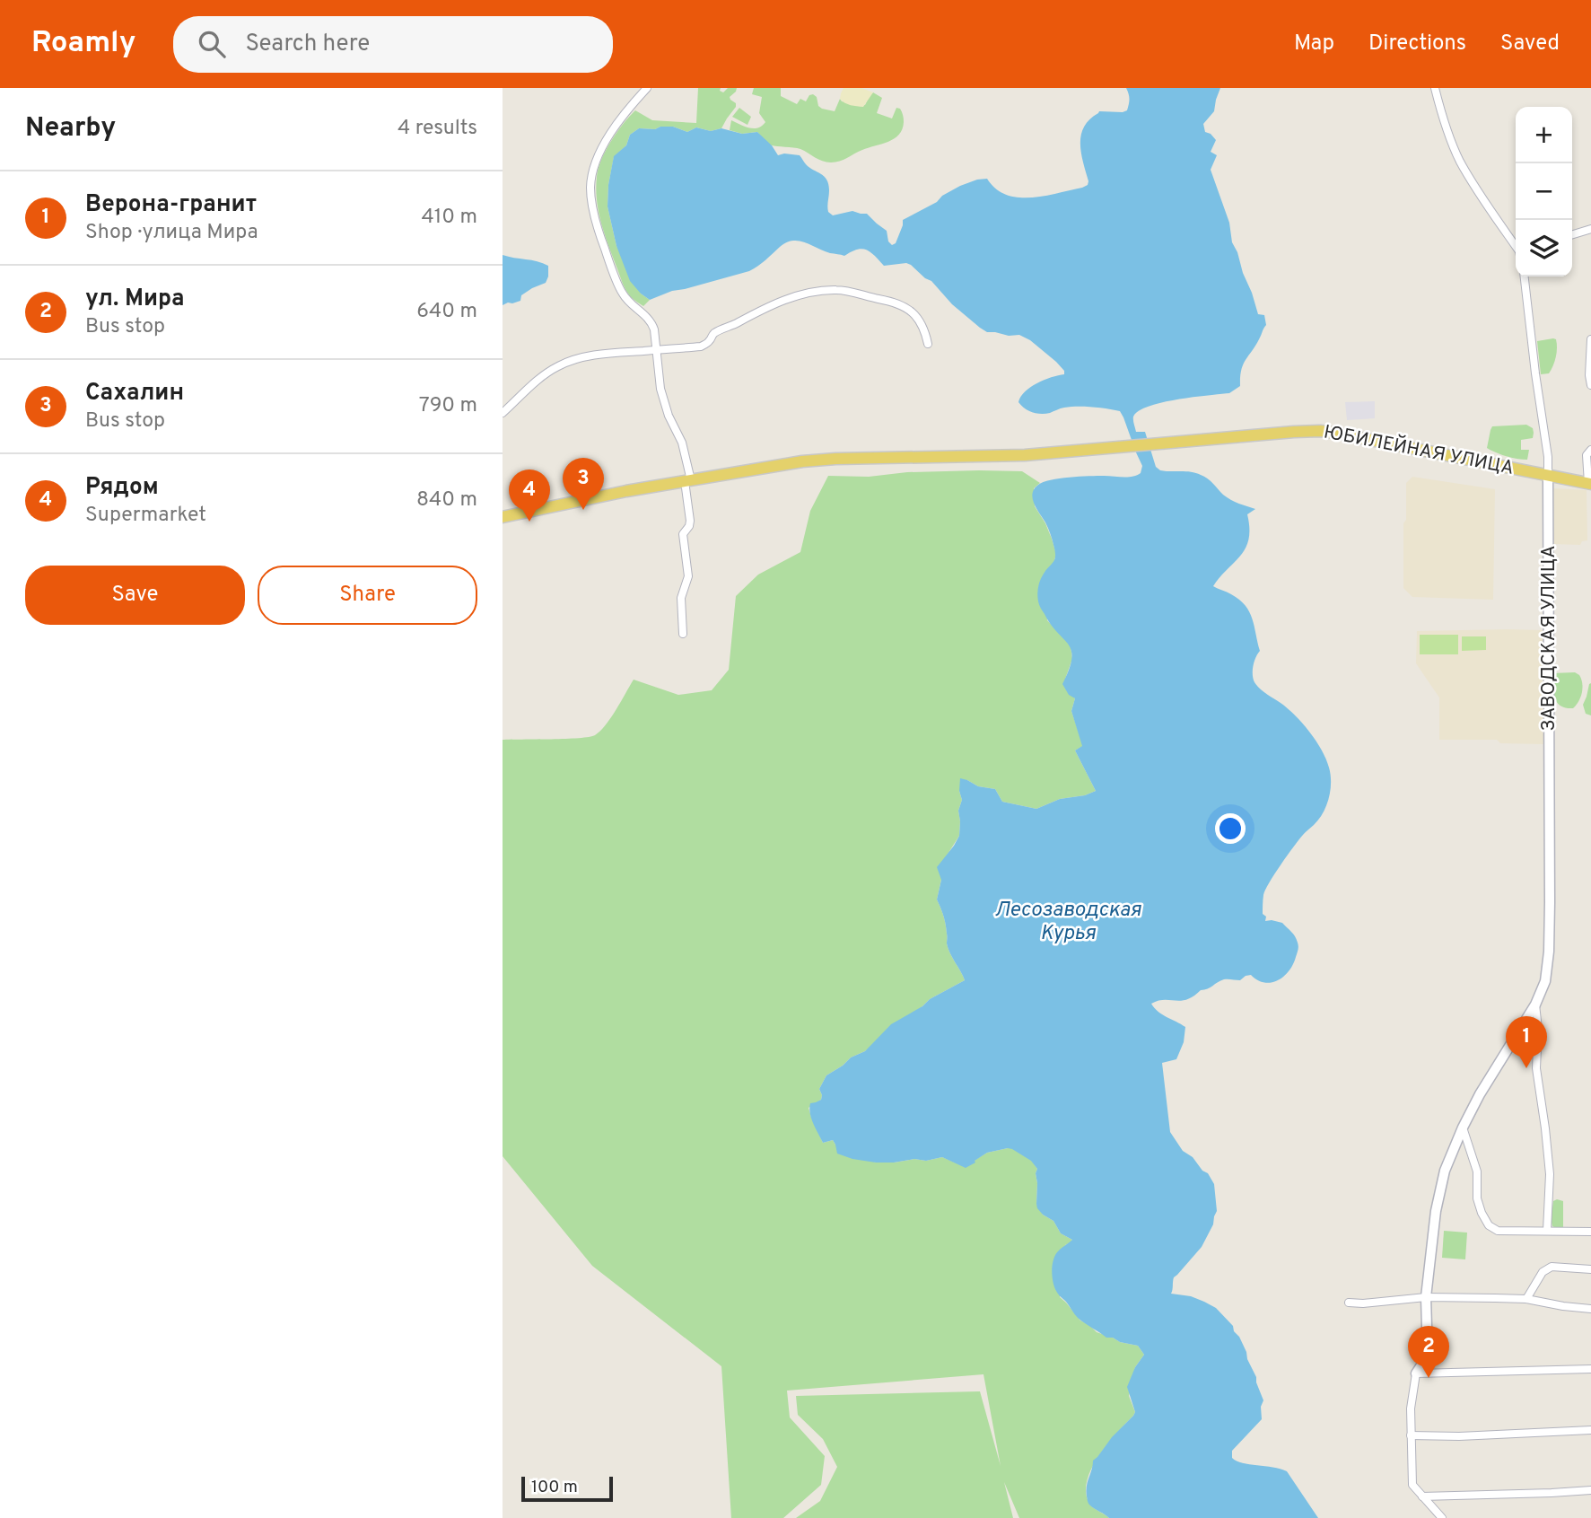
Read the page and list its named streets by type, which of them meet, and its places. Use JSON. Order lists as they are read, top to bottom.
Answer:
{
  "streets": {
    "main road": ["ЮБИЛЕЙНАЯ УЛИЦА"],
    "street": ["ЗАВОДСКАЯ УЛИЦА"]
  },
  "crossings": [
    ["ЮБИЛЕЙНАЯ УЛИЦА", "ЗАВОДСКАЯ УЛИЦА"]
  ],
  "water": ["Лесозаводская Курья"],
  "scale_bar": "100 m",
  "page": {
    "header": "Roamly",
    "search": "Search here",
    "nav": ["Map", "Directions", "Saved"],
    "heading": ["Nearby", "4 results"],
    "map_buttons": ["+", "−"],
    "list": [
      {
        "mark": "1",
        "name": "Верона-гранит",
        "note": "Shop · улица Мира",
        "value": "410 m"
      },
      {
        "mark": "2",
        "name": "ул. Мира",
        "note": "Bus stop",
        "value": "640 m"
      },
      {
        "mark": "3",
        "name": "Сахалин",
        "note": "Bus stop",
        "value": "790 m"
      },
      {
        "mark": "4",
        "name": "Рядом",
        "note": "Supermarket",
        "value": "840 m"
      }
    ],
    "pins": [
      "3",
      "4",
      "1",
      "2"
    ],
    "buttons": ["Save", "Share"],
    "scale": "100 m"
  }
}
